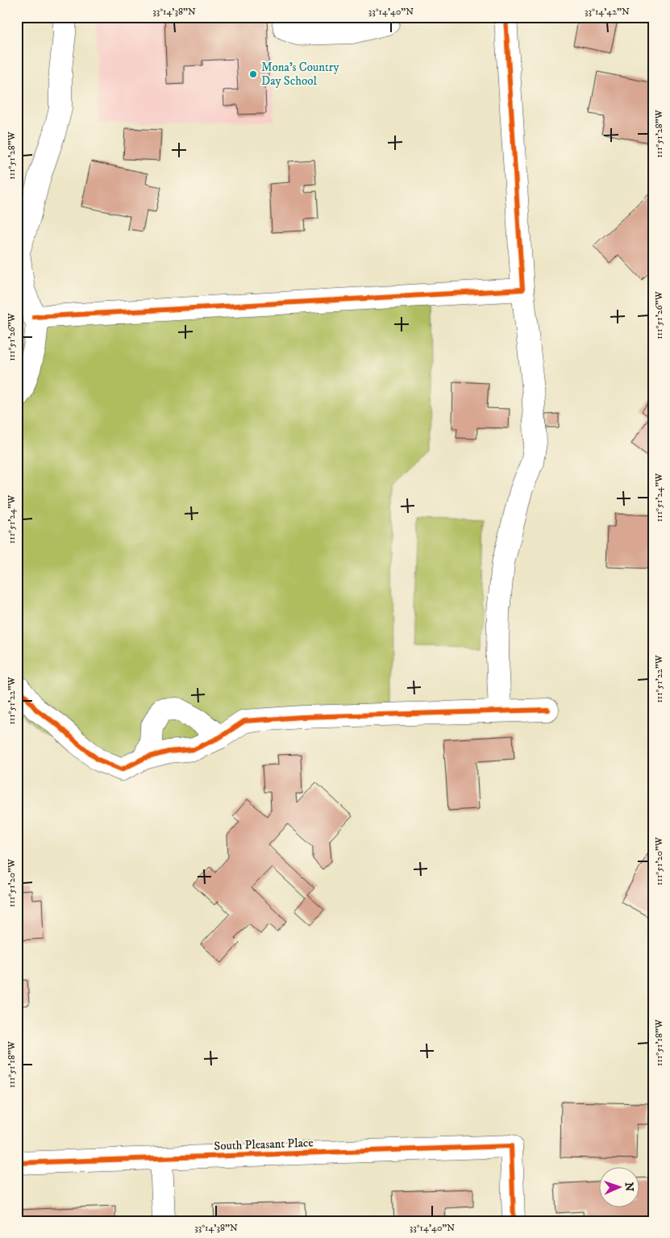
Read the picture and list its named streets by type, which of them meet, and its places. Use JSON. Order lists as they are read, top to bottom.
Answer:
{
  "streets": {
    "street": ["South Pleasant Place"]
  },
  "places": ["Mona's Country Day School"],
  "north": "right",
  "coordinates": [
    "33°14'38\"N",
    "33°14'40\"N",
    "33°14'42\"N",
    "111°51'28\"W",
    "111°51'26\"W",
    "111°51'24\"W",
    "111°51'22\"W",
    "111°51'20\"W",
    "111°51'18\"W"
  ]
}
